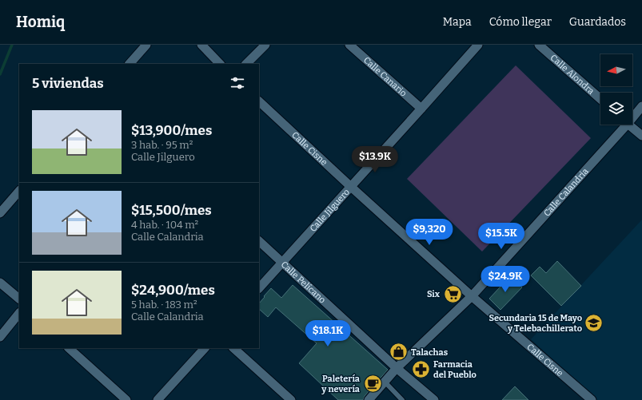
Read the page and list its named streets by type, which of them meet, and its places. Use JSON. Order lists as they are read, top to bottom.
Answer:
{
  "streets": {
    "street": [
      "Calle Alondra",
      "Calle Canario",
      "Calle Cisne",
      "Calle Calandria",
      "Calle Jilguero",
      "Calle Pelícano"
    ]
  },
  "crossings": [
    ["Calle Canario", "Calle Jilguero"],
    ["Calle Cisne", "Calle Calandria"],
    ["Calle Cisne", "Calle Jilguero"],
    ["Calle Calandria", "Calle Pelícano"],
    ["Calle Jilguero", "Calle Pelícano"]
  ],
  "places": {
    "supermarket": ["Six"],
    "school or university": ["Secundaria 15 de Mayo y Telebachillerato"],
    "shop": ["Talachas"],
    "pharmacy": ["Farmacia del Pueblo"],
    "cafe": ["Paletería y nevería"]
  },
  "north": "left",
  "page": {
    "header": "Homiq",
    "nav": ["Mapa", "Cómo llegar", "Guardados"],
    "heading": "5 viviendas",
    "list": [
      {
        "name": "$13,900/mes",
        "note": "3 hab. · 95 m² · Calle Jilguero"
      },
      {
        "name": "$15,500/mes",
        "note": "4 hab. · 104 m² · Calle Calandria"
      },
      {
        "name": "$24,900/mes",
        "note": "5 hab. · 183 m² · Calle Calandria"
      }
    ],
    "price": [
      "$13.9K",
      "$9,320",
      "$15.5K",
      "$24.9K",
      "$18.1K"
    ]
  }
}
